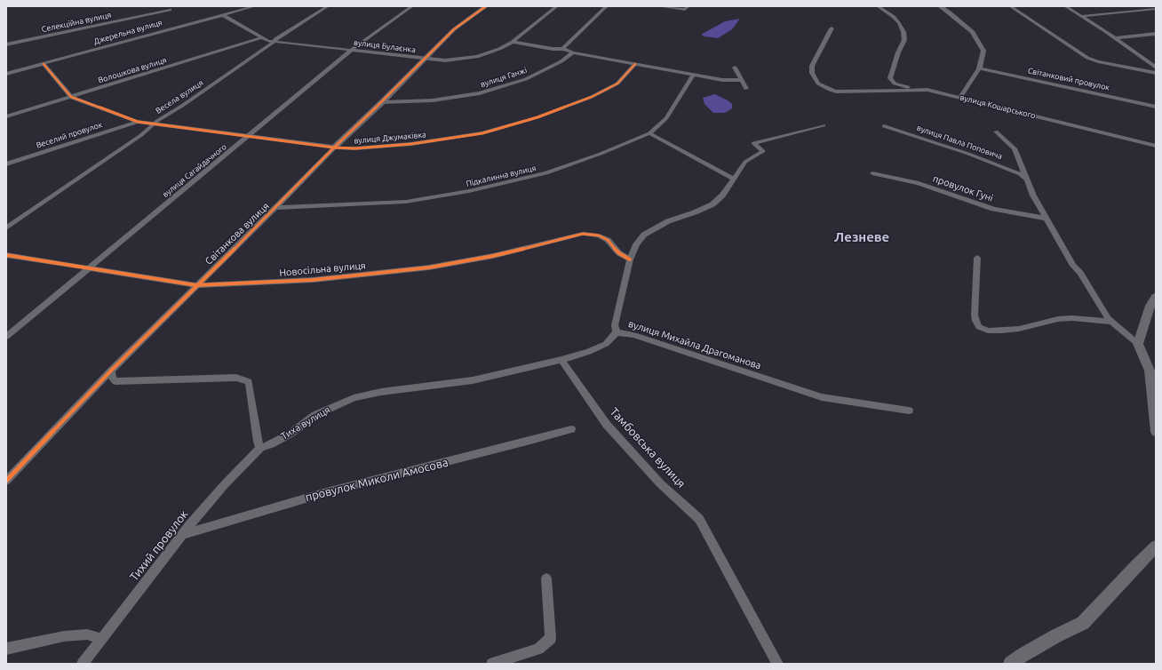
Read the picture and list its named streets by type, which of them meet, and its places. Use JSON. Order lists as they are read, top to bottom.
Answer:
{
  "streets": {
    "street": [
      "Селекційна вулиця",
      "Джерельна вулиця",
      "вулиця Булаєнка",
      "Волошкова вулиця",
      "вулиця Ганжі",
      "Світанковий провулок",
      "Весела вулиця",
      "вулиця Кошарського",
      "Веселий провулок",
      "вулиця Джумаківка",
      "вулиця Павла Поповича",
      "вулиця Сагайдачного",
      "Підкалинна вулиця",
      "провулок Гуні",
      "Світанкова вулиця",
      "Новосільна вулиця",
      "вулиця Михайла Драгоманова",
      "Тиха вулиця",
      "Тамбовська вулиця",
      "провулок Миколи Амосова",
      "Тихий провулок"
    ]
  },
  "crossings": [
    ["Джерельна вулиця", "вулиця Булаєнка"],
    ["вулиця Булаєнка", "Волошкова вулиця"],
    ["вулиця Булаєнка", "Весела вулиця"],
    ["вулиця Булаєнка", "вулиця Сагайдачного"],
    ["вулиця Булаєнка", "Світанкова вулиця"],
    ["Волошкова вулиця", "вулиця Джумаківка"],
    ["вулиця Ганжі", "Світанкова вулиця"],
    ["Весела вулиця", "вулиця Джумаківка"],
    ["Веселий провулок", "вулиця Джумаківка"],
    ["вулиця Джумаківка", "вулиця Сагайдачного"],
    ["вулиця Джумаківка", "Світанкова вулиця"],
    ["вулиця Павла Поповича", "провулок Гуні"],
    ["вулиця Сагайдачного", "Новосільна вулиця"],
    ["Підкалинна вулиця", "Світанкова вулиця"],
    ["Світанкова вулиця", "Новосільна вулиця"],
    ["Новосільна вулиця", "вулиця Михайла Драгоманова"],
    ["вулиця Михайла Драгоманова", "Тиха вулиця"],
    ["Тиха вулиця", "Тамбовська вулиця"],
    ["Тиха вулиця", "Тихий провулок"],
    ["провулок Миколи Амосова", "Тихий провулок"]
  ],
  "districts": ["Лезневе"]
}
